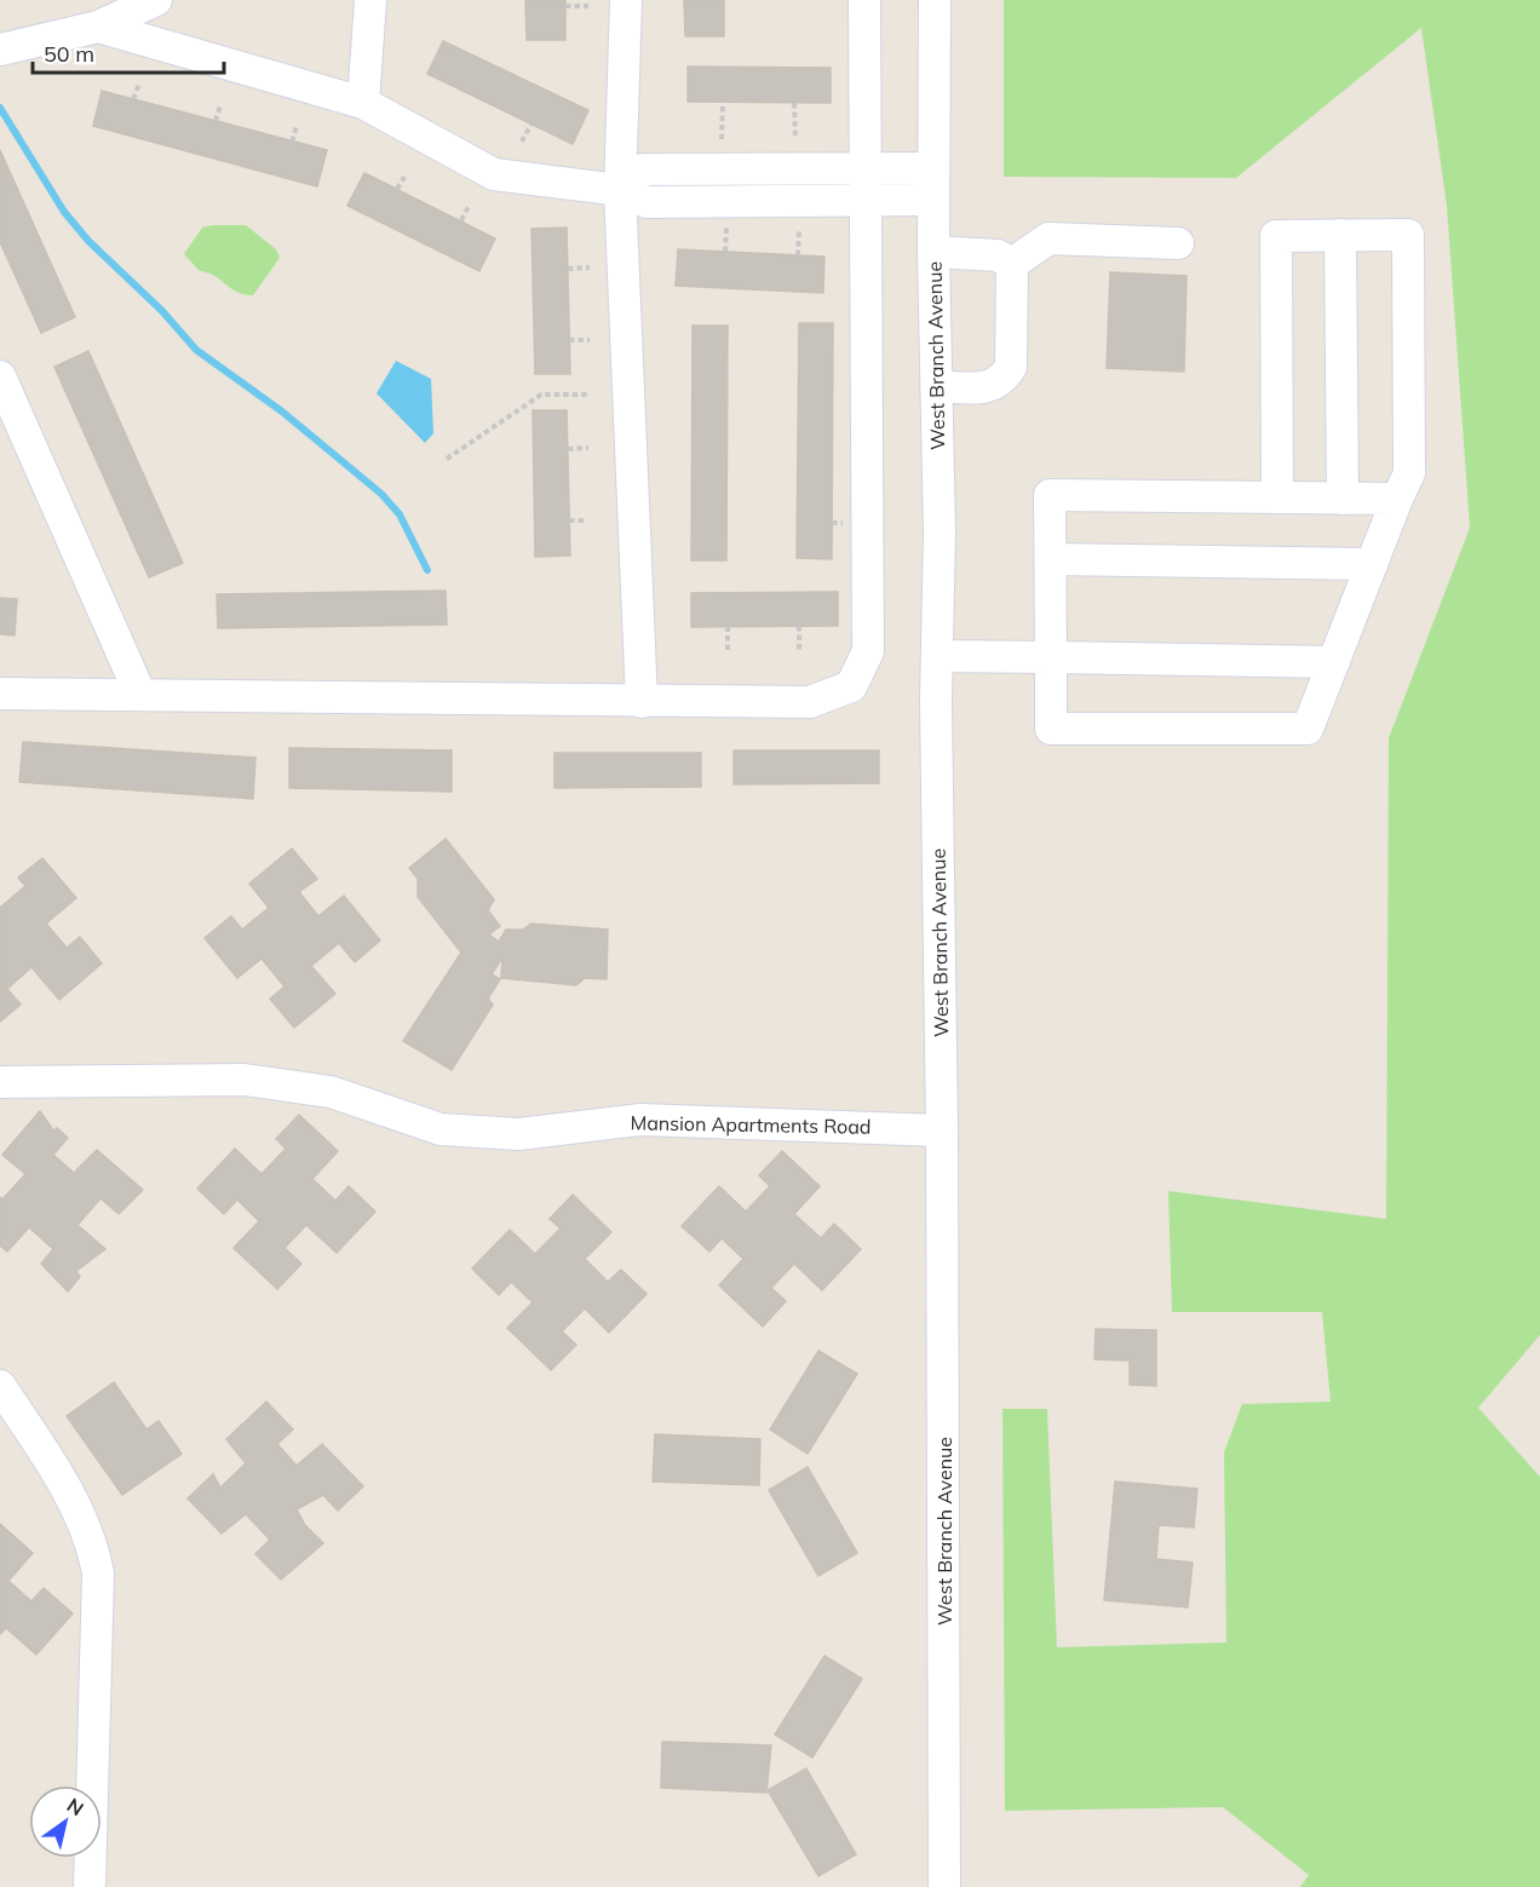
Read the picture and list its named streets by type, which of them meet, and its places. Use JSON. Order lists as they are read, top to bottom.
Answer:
{
  "streets": {
    "street": ["West Branch Avenue", "Mansion Apartments Road"]
  },
  "crossings": [
    ["West Branch Avenue", "Mansion Apartments Road"]
  ],
  "scale_bar": "50 m",
  "north": "top right"
}
